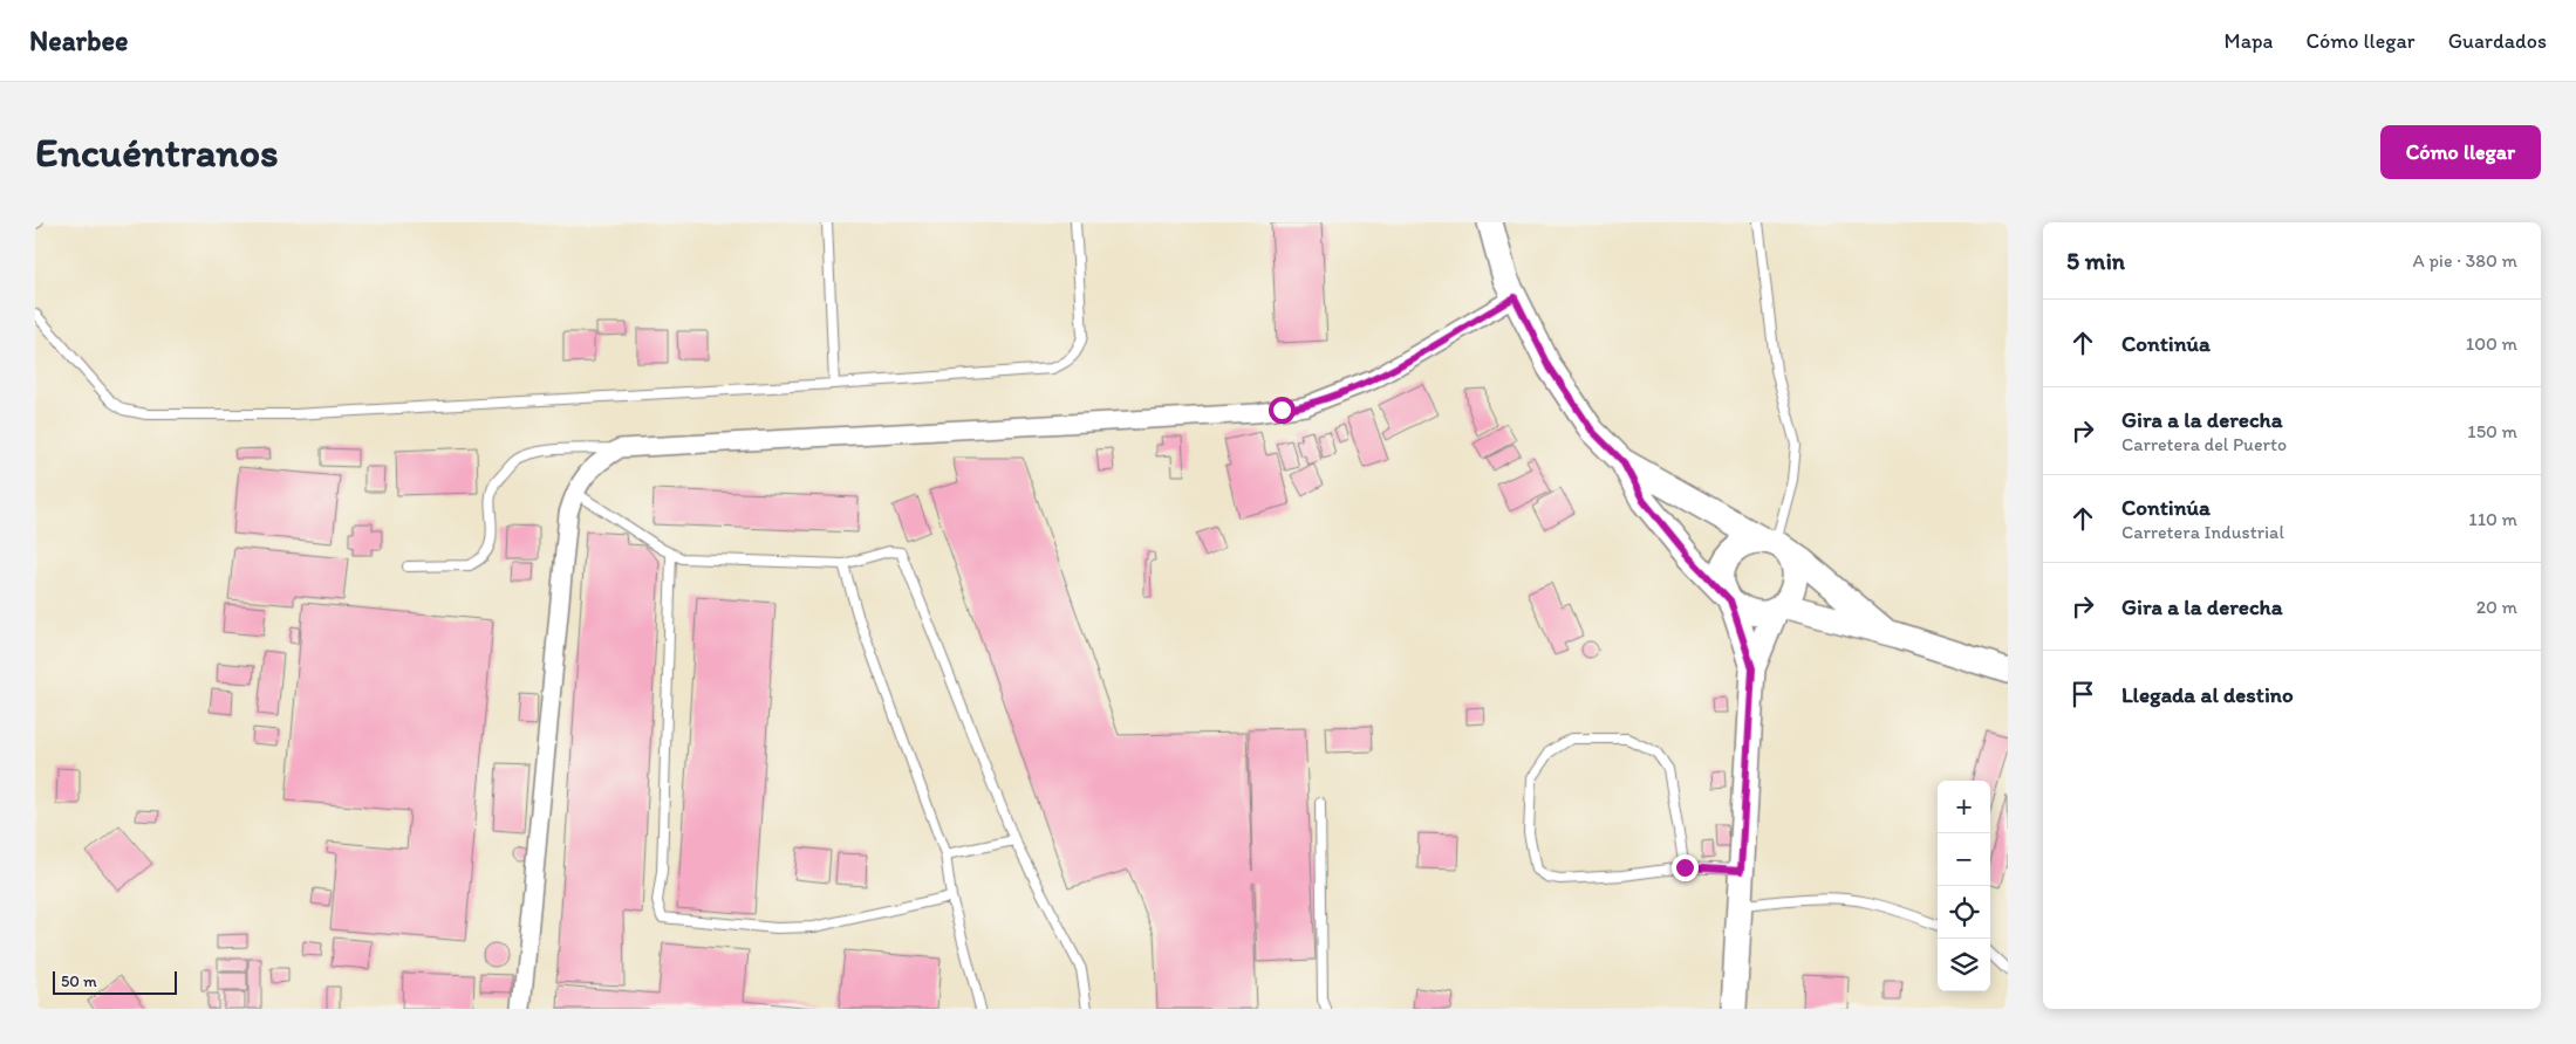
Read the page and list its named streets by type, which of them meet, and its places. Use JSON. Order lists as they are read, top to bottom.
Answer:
{
  "scale_bar": "50 m",
  "page": {
    "header": "Nearbee",
    "nav": ["Mapa", "Cómo llegar", "Guardados"],
    "buttons": "Cómo llegar",
    "title": "Encuéntranos",
    "heading": ["5 min", "A pie · 380 m"],
    "list": [
      ["Continúa", "100 m"],
      ["Gira a la derecha", "Carretera del Puerto", "150 m"],
      ["Continúa", "Carretera Industrial", "110 m"],
      ["Gira a la derecha", "20 m"],
      "Llegada al destino"
    ],
    "map_buttons": ["+", "−"],
    "scale": "50 m"
  }
}
